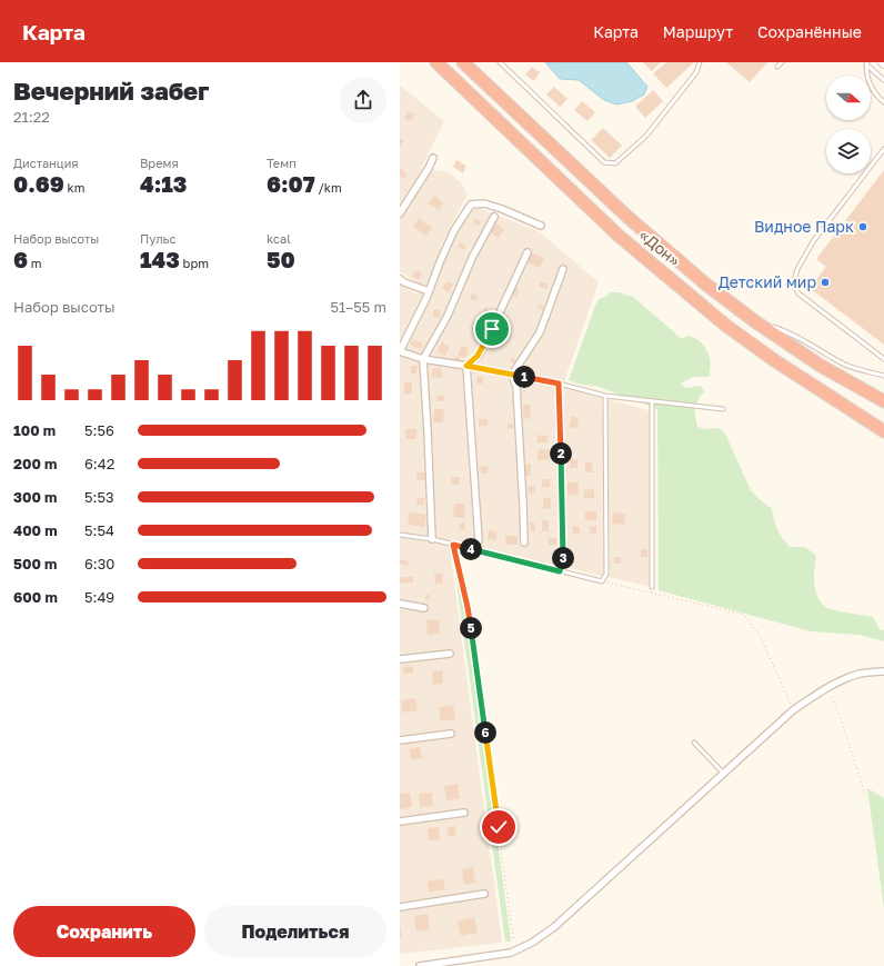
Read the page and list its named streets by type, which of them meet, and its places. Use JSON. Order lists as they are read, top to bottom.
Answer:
{
  "streets": {
    "highway": ["«Дон»"]
  },
  "places": ["Видное Парк", "Детский мир"],
  "north": "right",
  "page": {
    "header": "Карта",
    "nav": ["Карта", "Маршрут", "Сохранённые"],
    "heading": ["Вечерний забег", "21:22"],
    "stats": [
      ["Дистанция", "0.69 km"],
      ["Время", "4:13"],
      ["Темп", "6:07 /km"],
      ["Набор высоты", "6 m"],
      ["Пульс", "143 bpm"],
      ["kcal", "50"]
    ],
    "chart": ["Набор высоты", "51–55 m"],
    "pins": [
      "1",
      "2",
      "4",
      "3",
      "5",
      "6"
    ],
    "list": [
      {
        "name": "100 m",
        "note": "5:56"
      },
      {
        "name": "200 m",
        "note": "6:42"
      },
      {
        "name": "300 m",
        "note": "5:53"
      },
      {
        "name": "400 m",
        "note": "5:54"
      },
      {
        "name": "500 m",
        "note": "6:30"
      },
      {
        "name": "600 m",
        "note": "5:49"
      }
    ],
    "buttons": ["Сохранить", "Поделиться"]
  }
}
